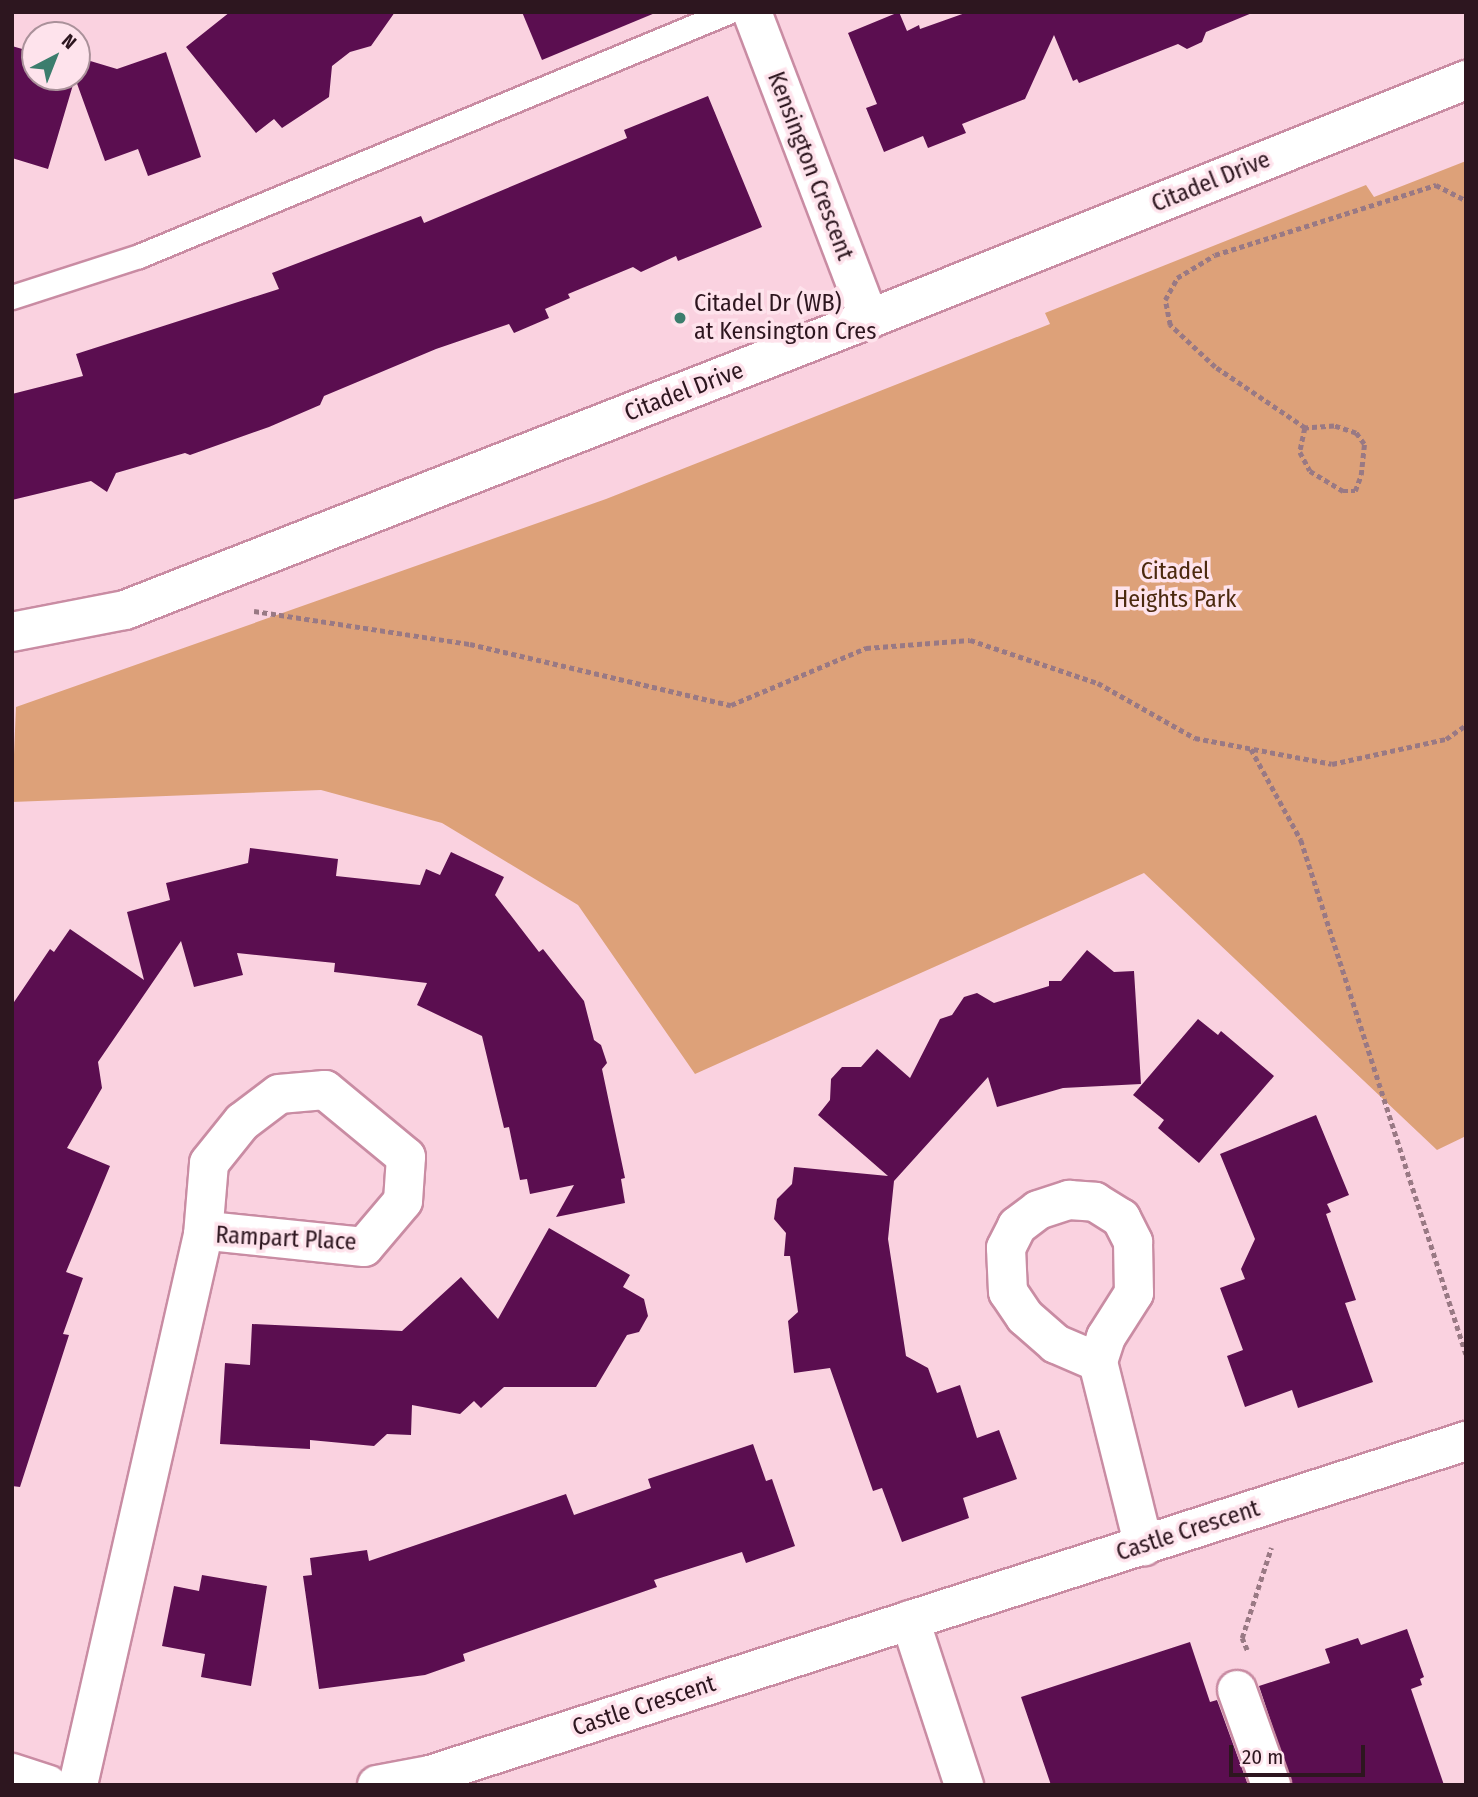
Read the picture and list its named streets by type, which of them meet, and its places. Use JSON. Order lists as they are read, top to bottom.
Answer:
{
  "streets": {
    "street": [
      "Kensington Crescent",
      "Citadel Drive",
      "Rampart Place",
      "Castle Crescent"
    ]
  },
  "crossings": [
    ["Kensington Crescent", "Citadel Drive"]
  ],
  "parks": ["Citadel Heights Park"],
  "places": ["Citadel Dr (WB) at Kensington Cres"],
  "scale_bar": "20 m",
  "north": "top right"
}
